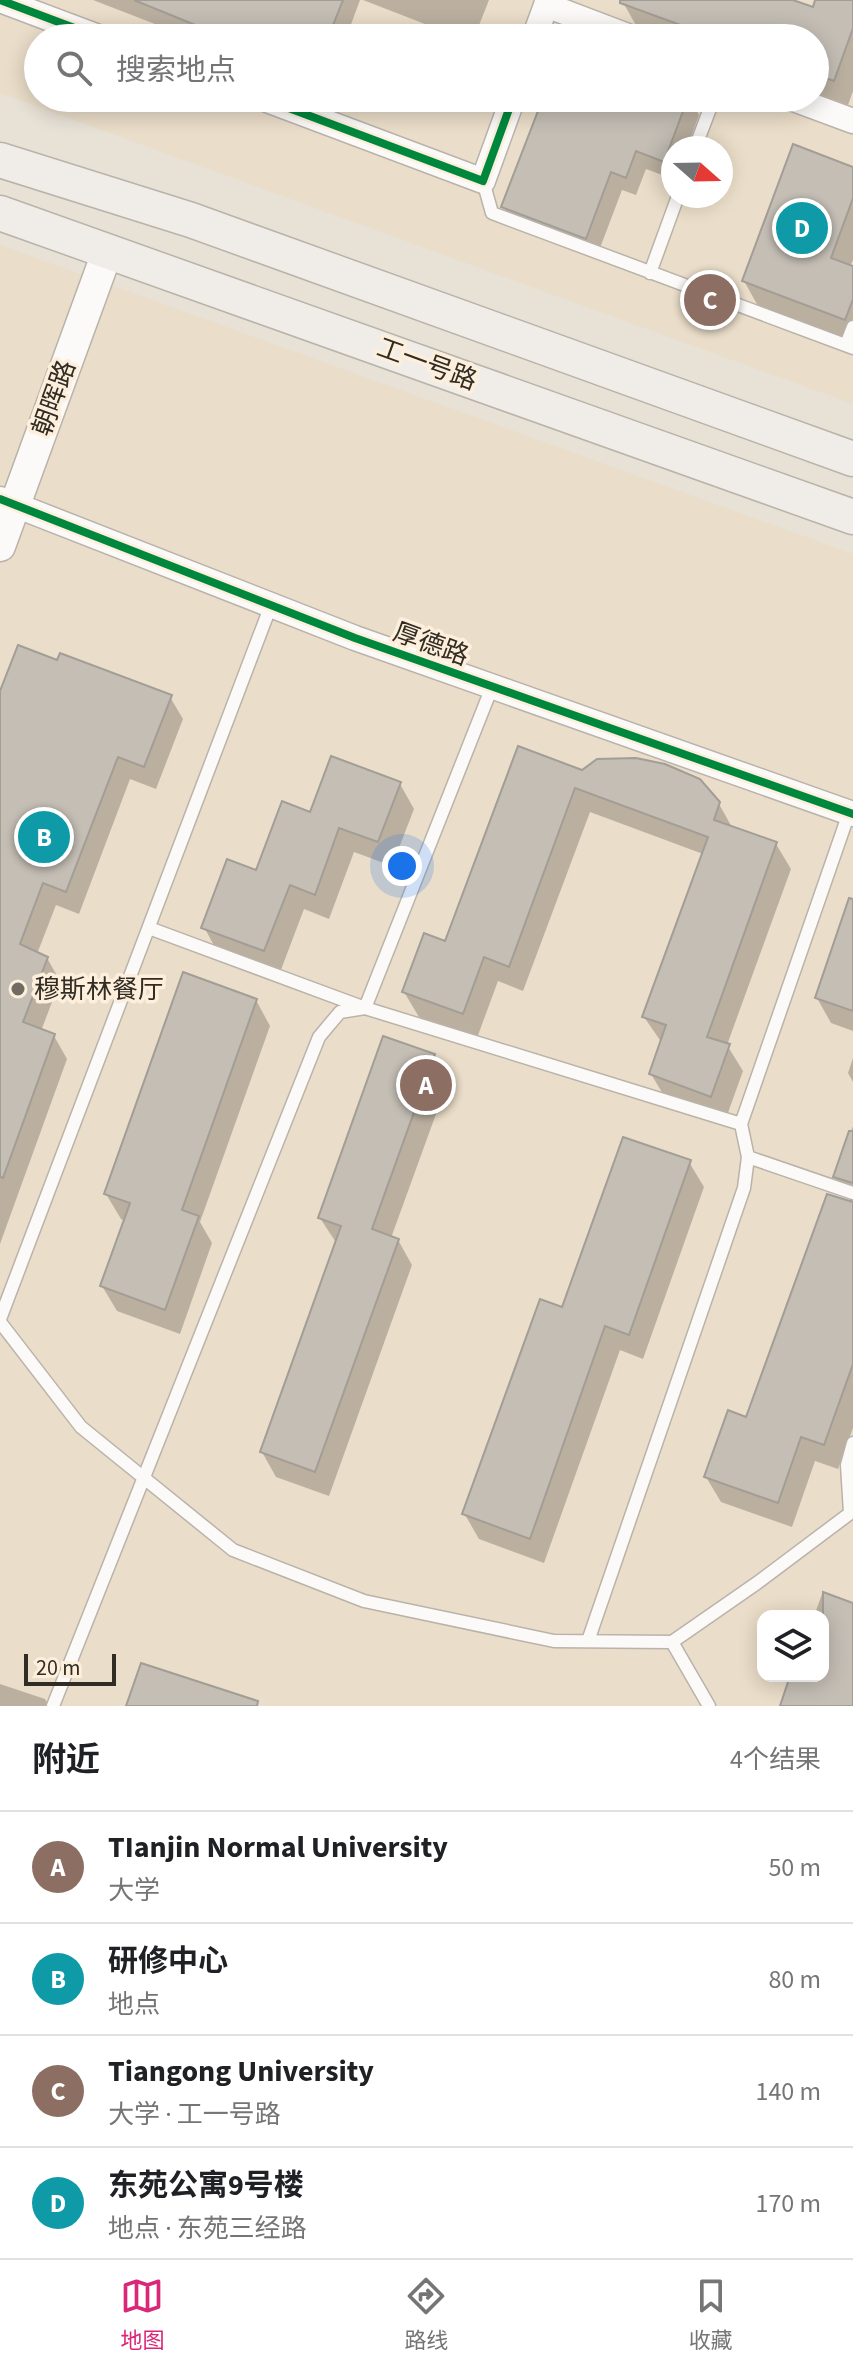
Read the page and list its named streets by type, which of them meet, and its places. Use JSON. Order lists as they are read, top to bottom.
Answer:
{
  "streets": {
    "main road": ["工一号路"],
    "street": ["朝晖路", "厚德路"]
  },
  "crossings": [
    ["工一号路", "朝晖路"],
    ["朝晖路", "厚德路"]
  ],
  "places": ["穆斯林餐厅"],
  "scale_bar": "20 m",
  "north": "right",
  "page": {
    "search": "搜索地点",
    "pins": [
      "D",
      "C",
      "B",
      "A"
    ],
    "scale": "20 m",
    "heading": ["附近", "4个结果"],
    "list": [
      {
        "mark": "A",
        "name": "TIanjin Normal University",
        "note": "大学",
        "value": "50 m"
      },
      {
        "mark": "B",
        "name": "研修中心",
        "note": "地点",
        "value": "80 m"
      },
      {
        "mark": "C",
        "name": "Tiangong University",
        "note": "大学 · 工一号路",
        "value": "140 m"
      },
      {
        "mark": "D",
        "name": "东苑公寓9号楼",
        "note": "地点 · 东苑三经路",
        "value": "170 m"
      }
    ],
    "nav": ["地图", "路线", "收藏"]
  }
}
